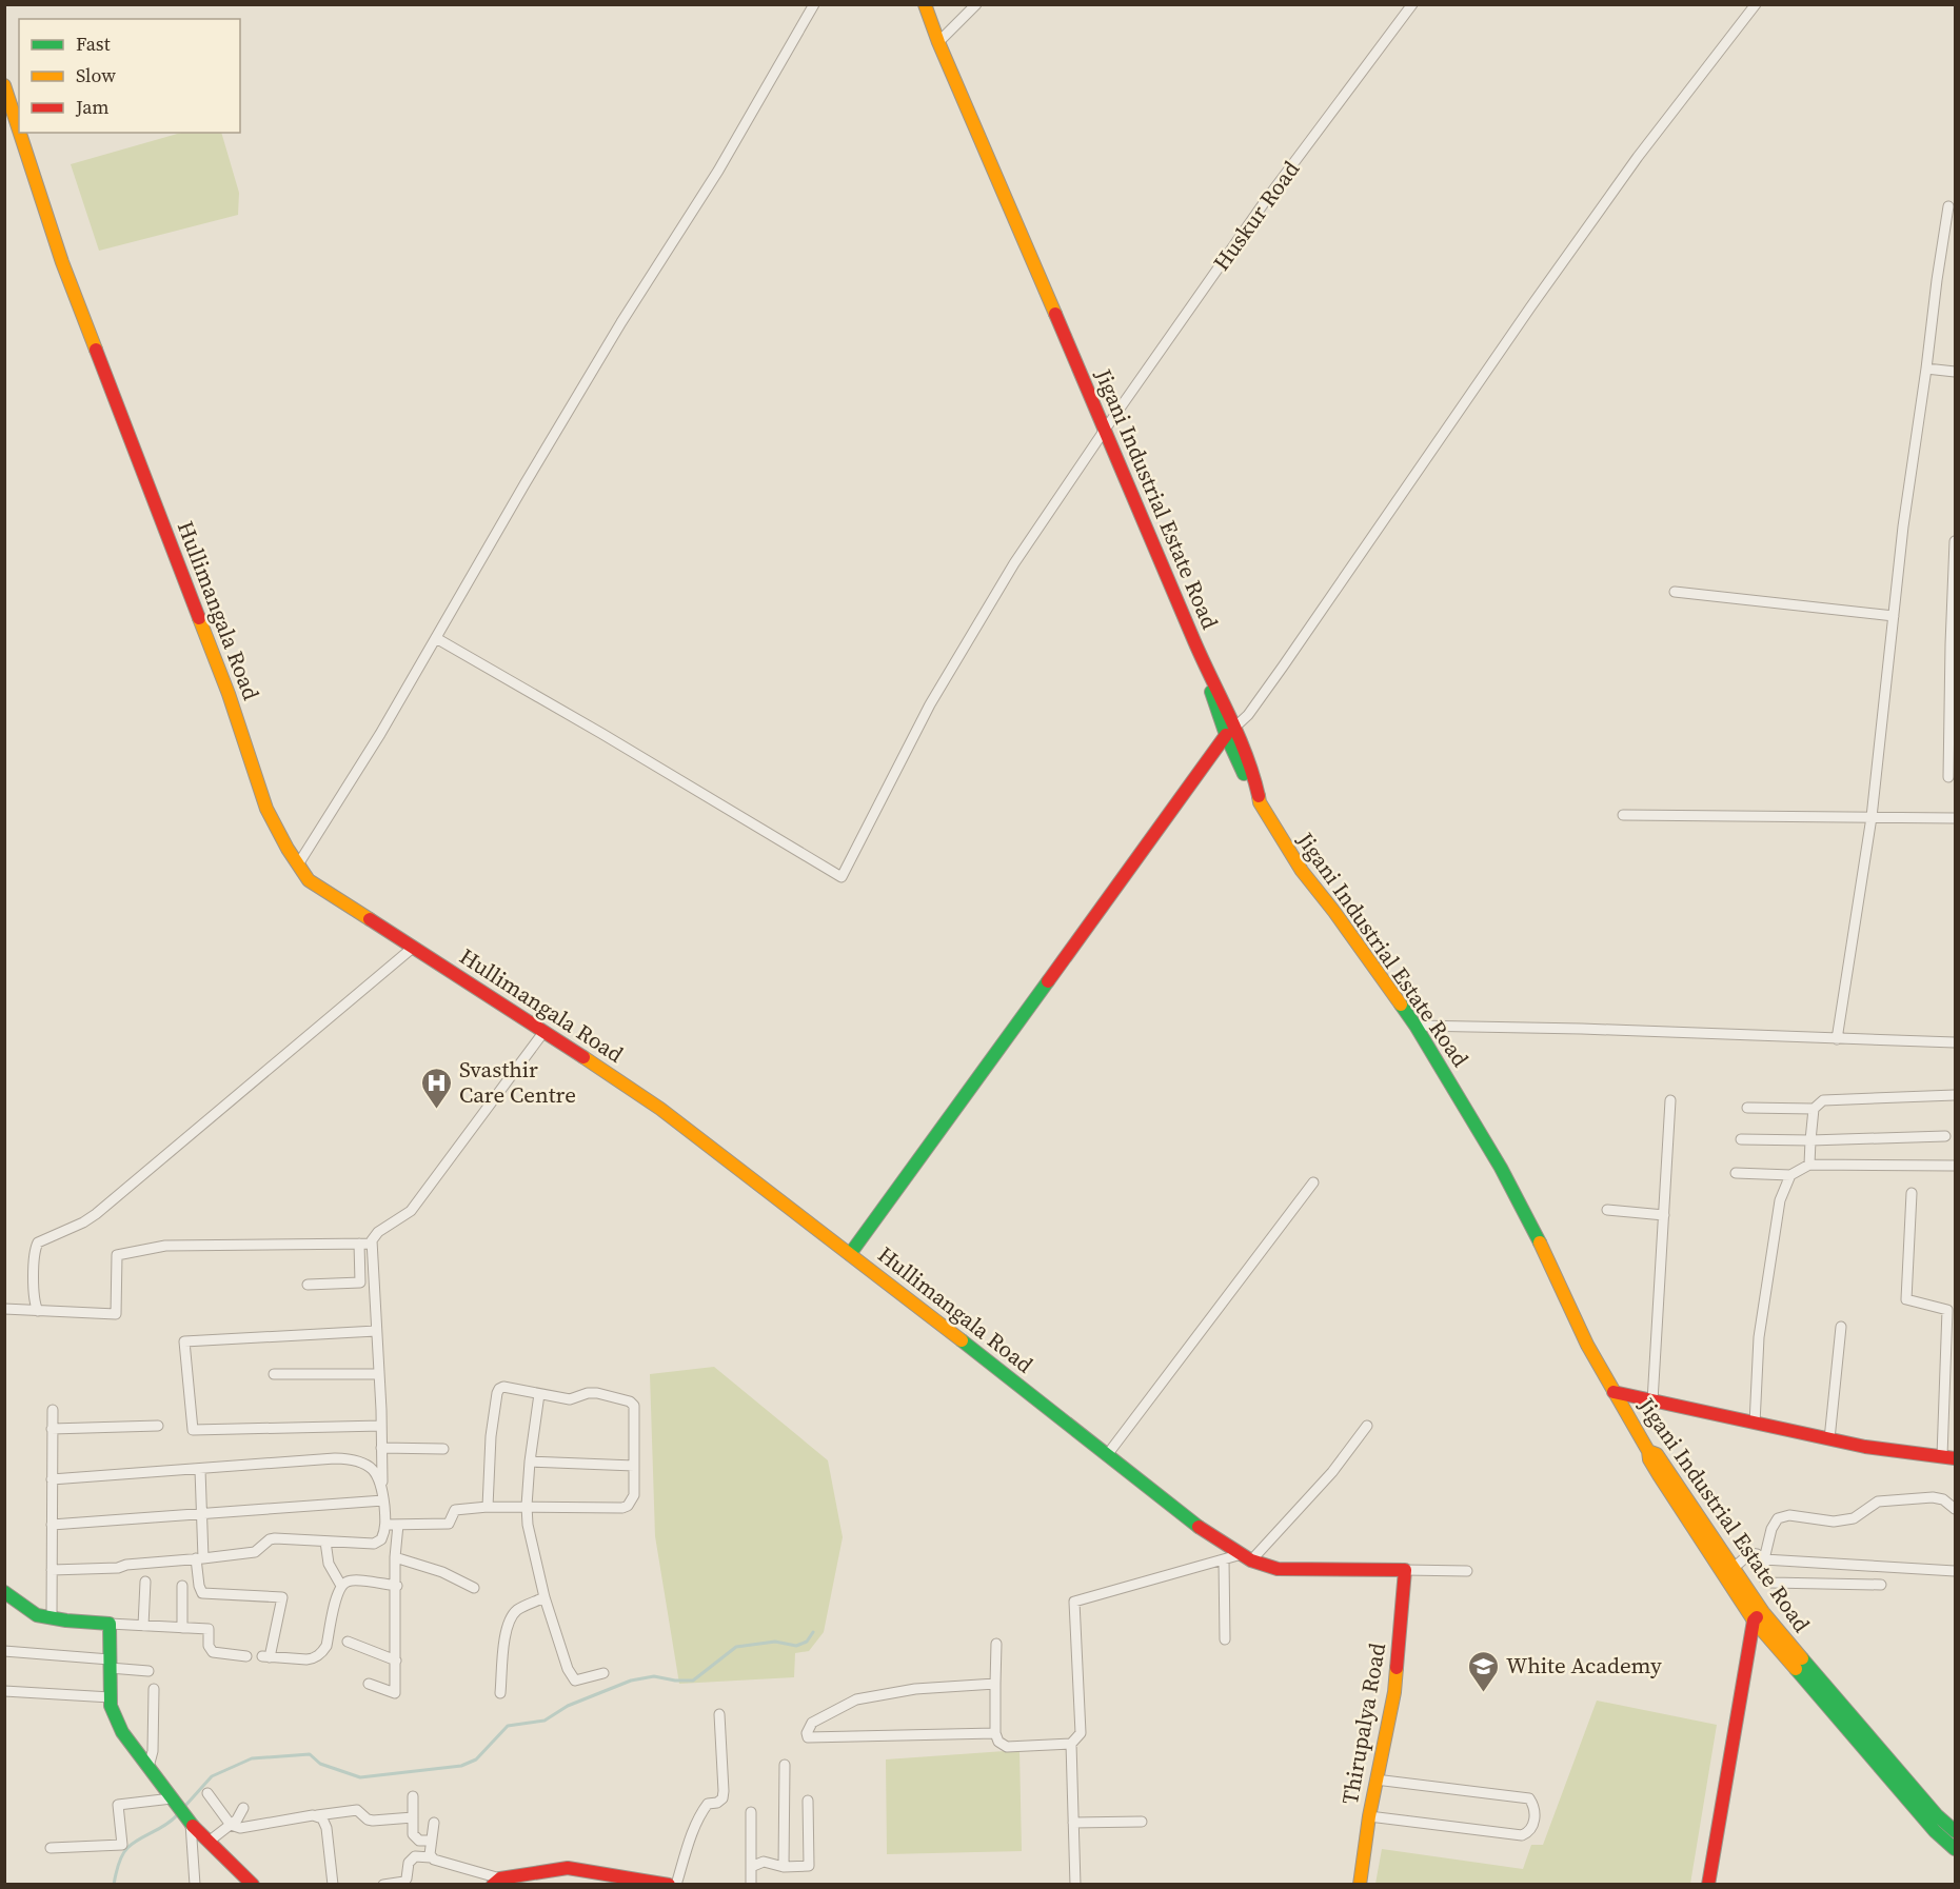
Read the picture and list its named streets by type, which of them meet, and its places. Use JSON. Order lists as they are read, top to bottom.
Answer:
{
  "streets": {
    "street": [
      "Huskur Road",
      "Jigani Industrial Estate Road",
      "Hullimangala Road",
      "Thirupalya Road"
    ]
  },
  "crossings": [
    ["Huskur Road", "Jigani Industrial Estate Road"],
    ["Hullimangala Road", "Thirupalya Road"]
  ],
  "places": {
    "hospital": ["Svasthir Care Centre"],
    "school or university": ["White Academy"]
  },
  "legend": ["Fast", "Slow", "Jam"]
}
